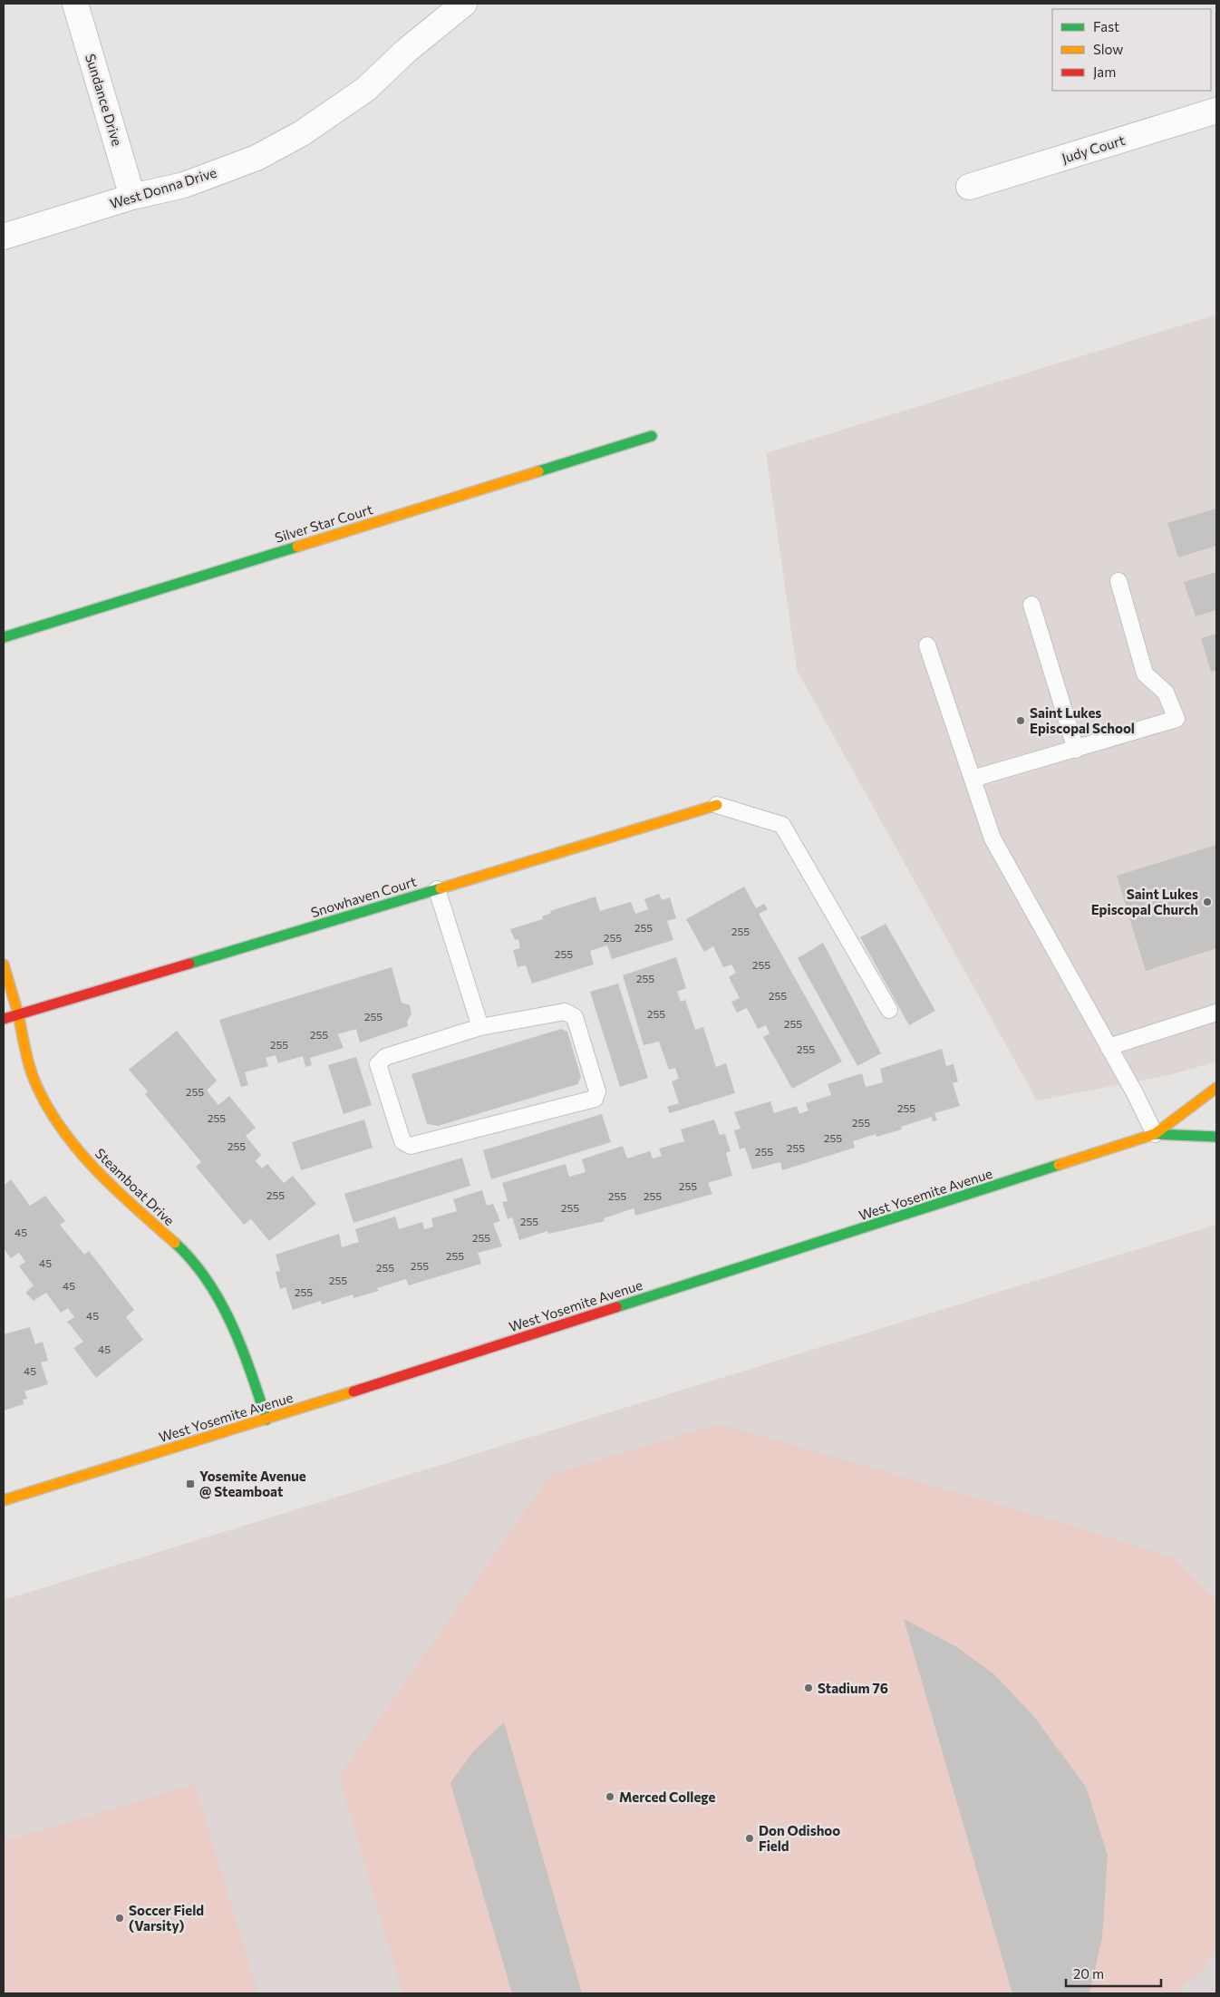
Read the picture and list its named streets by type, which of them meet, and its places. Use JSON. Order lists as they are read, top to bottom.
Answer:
{
  "streets": {
    "street": [
      "Sundance Drive",
      "Judy Court",
      "West Donna Drive",
      "Silver Star Court",
      "Snowhaven Court",
      "Steamboat Drive",
      "West Yosemite Avenue"
    ]
  },
  "crossings": [
    ["Sundance Drive", "West Donna Drive"],
    ["Snowhaven Court", "Steamboat Drive"],
    ["Steamboat Drive", "West Yosemite Avenue"]
  ],
  "places": {
    "other": [
      "Saint Lukes Episcopal School",
      "Saint Lukes Episcopal Church",
      "Stadium 76",
      "Merced College",
      "Don Odishoo Field",
      "Soccer Field (Varsity)"
    ],
    "transit": ["Yosemite Avenue @ Steamboat"]
  },
  "house_numbers": [
    "255",
    "255",
    "255",
    "255",
    "255",
    "255",
    "255",
    "255",
    "255",
    "255",
    "255",
    "255",
    "255",
    "255",
    "255",
    "255",
    "255",
    "255",
    "255",
    "255",
    "255",
    "255",
    "255",
    "255",
    "255",
    "255",
    "255",
    "45",
    "255",
    "255",
    "45",
    "255",
    "255",
    "255",
    "45",
    "255",
    "45",
    "45",
    "45"
  ],
  "legend": ["Fast", "Slow", "Jam"],
  "scale_bar": "20 m"
}
